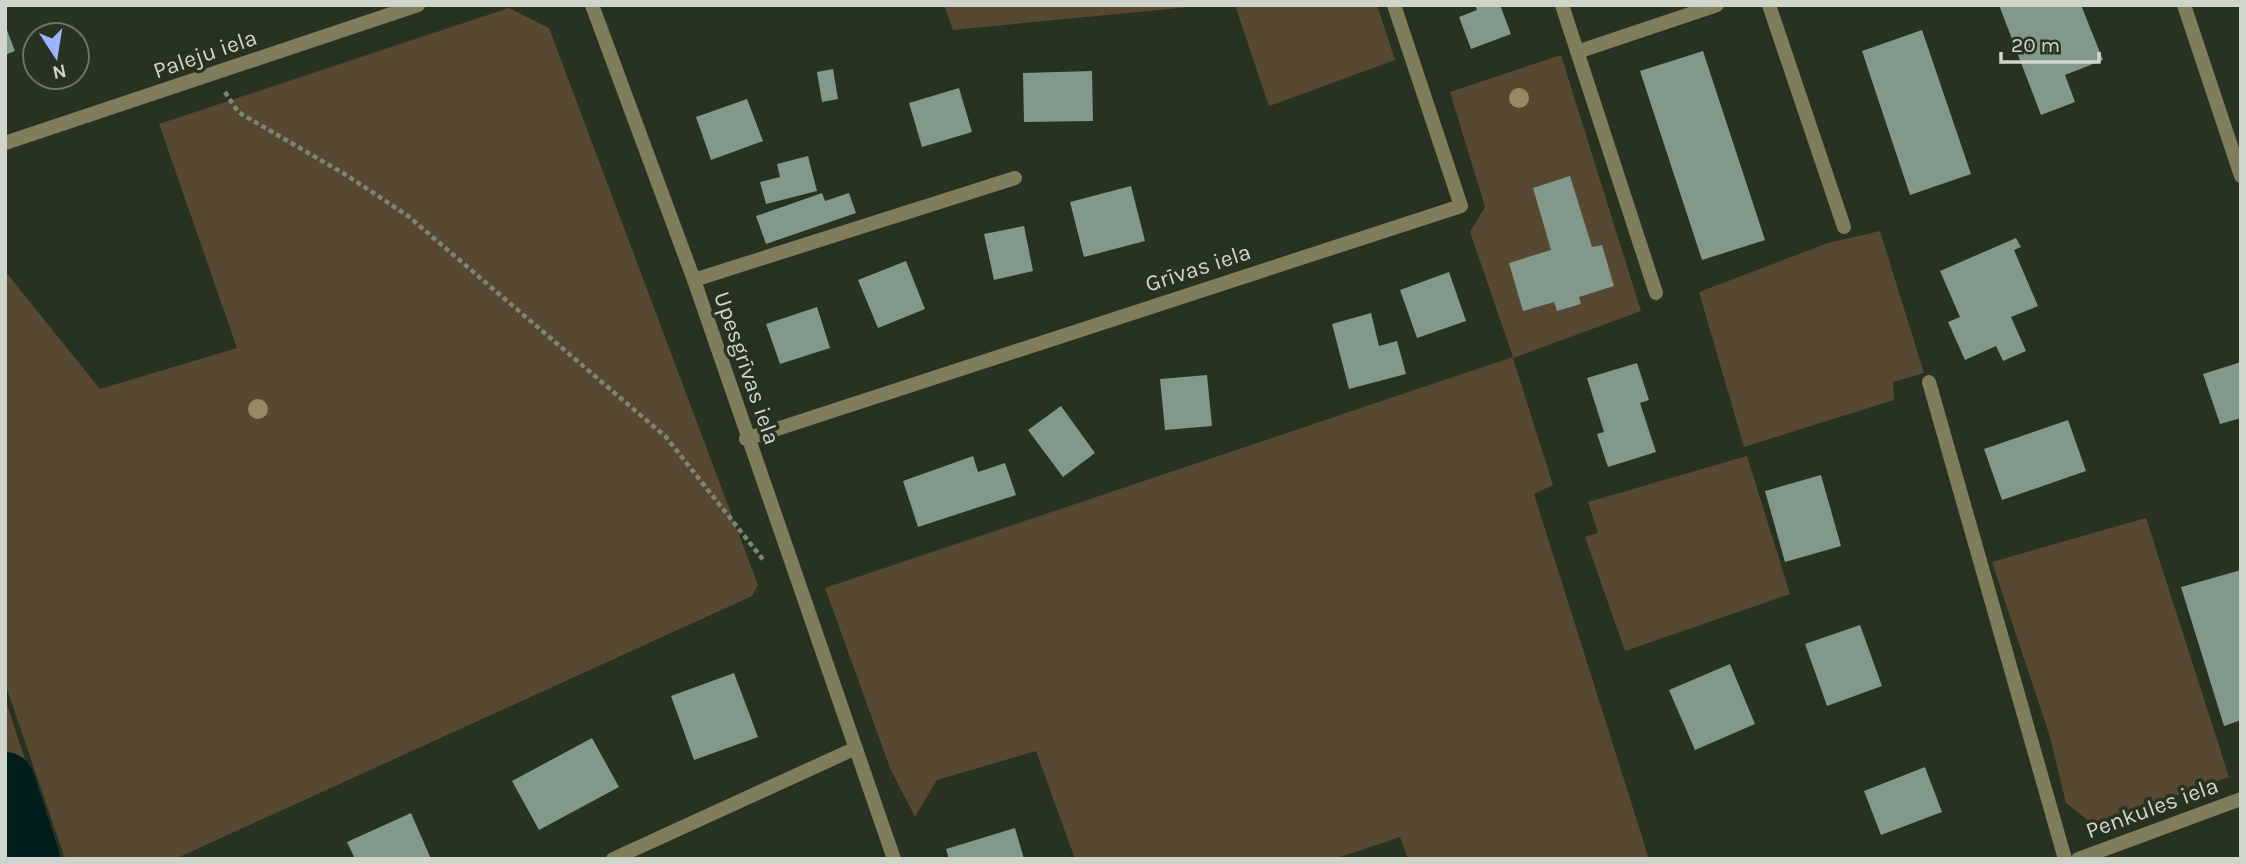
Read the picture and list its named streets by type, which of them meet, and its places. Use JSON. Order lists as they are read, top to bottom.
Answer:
{
  "streets": {
    "street": [
      "Paleju iela",
      "Grīvas iela",
      "Upesgrīvas iela",
      "Penkules iela"
    ]
  },
  "crossings": [
    ["Grīvas iela", "Upesgrīvas iela"]
  ],
  "scale_bar": "20 m",
  "north": "bottom"
}
